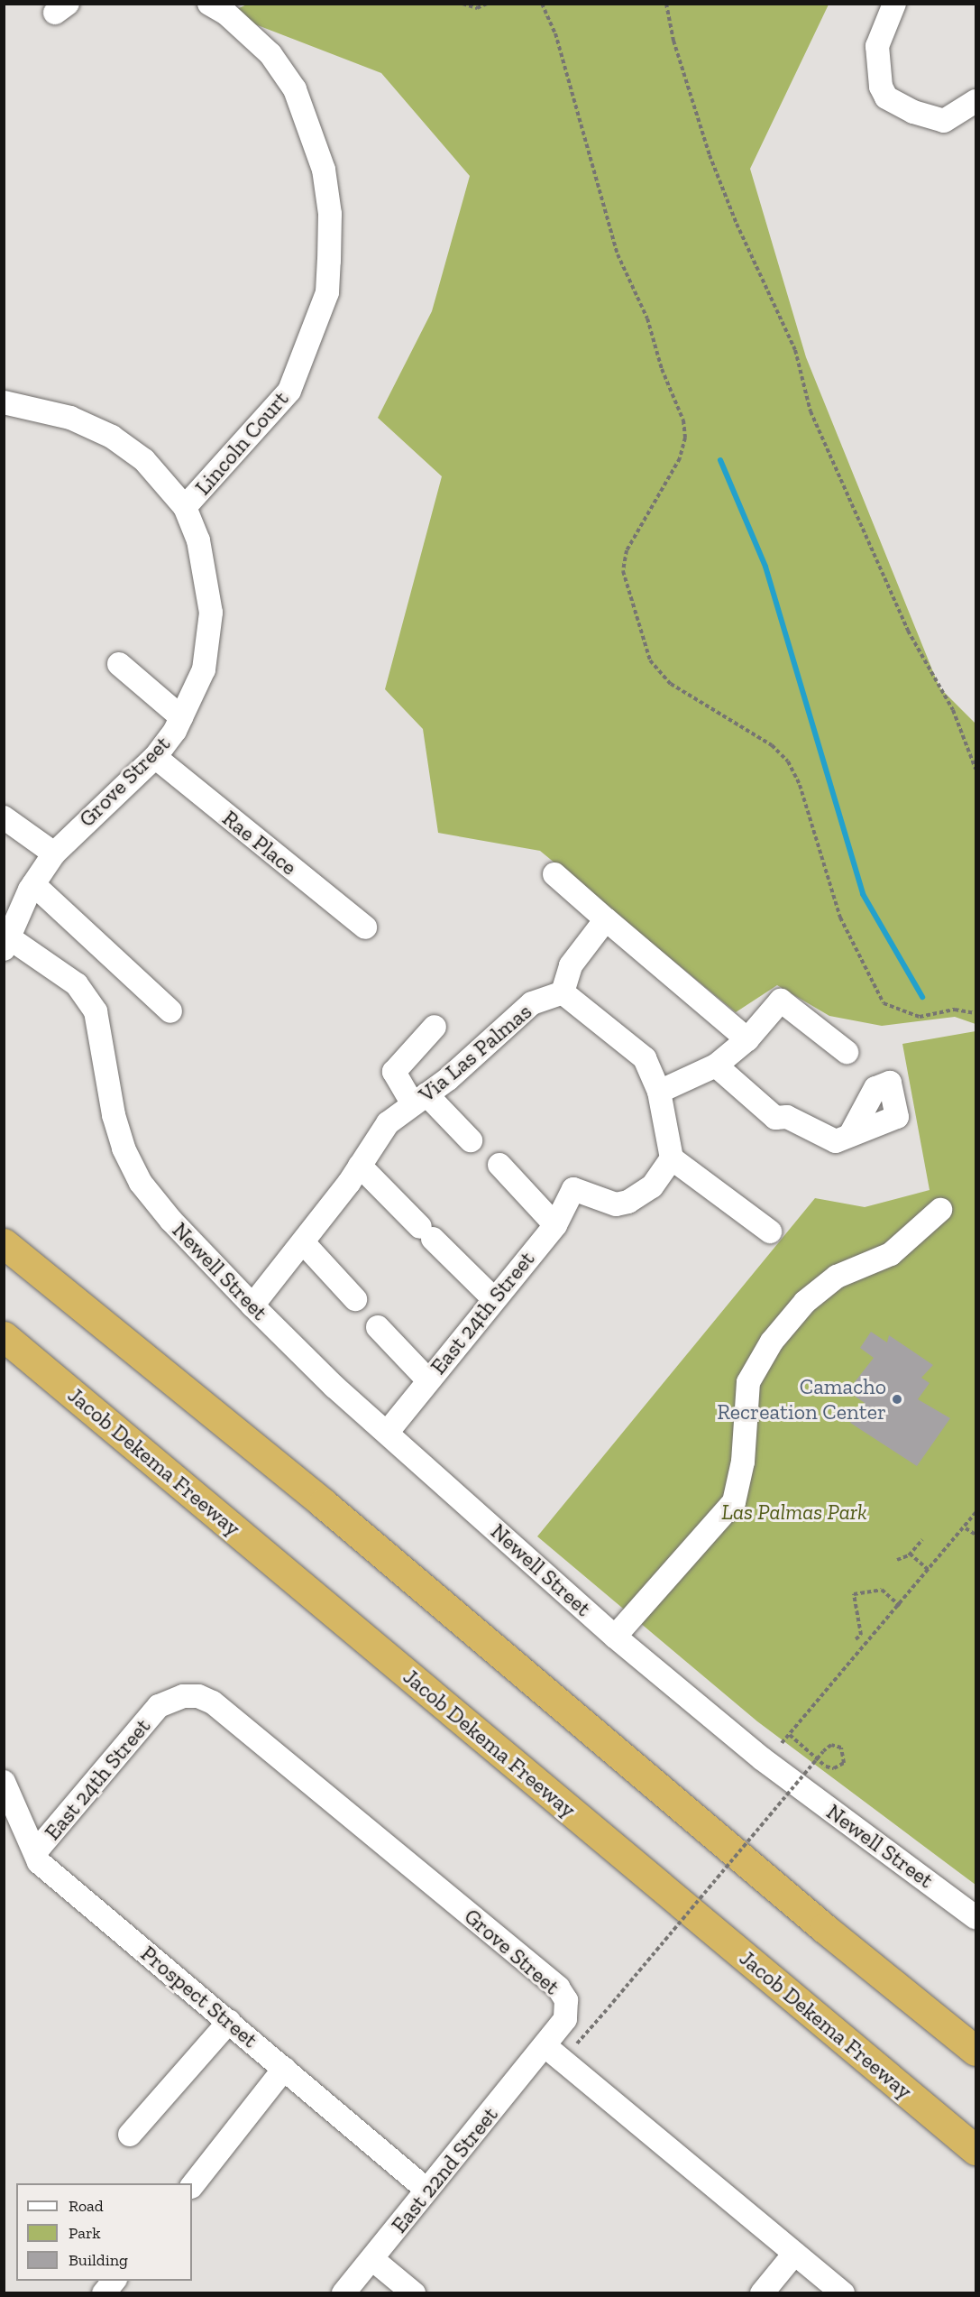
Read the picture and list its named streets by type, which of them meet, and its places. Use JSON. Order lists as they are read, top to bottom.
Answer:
{
  "streets": {
    "highway": ["Jacob Dekema Freeway"],
    "street": [
      "Lincoln Court",
      "Grove Street",
      "Rae Place",
      "Via Las Palmas",
      "Newell Street",
      "East 24th Street",
      "Prospect Street",
      "East 22nd Street"
    ]
  },
  "crossings": [
    ["Lincoln Court", "Grove Street"],
    ["Grove Street", "Rae Place"],
    ["Grove Street", "Newell Street"],
    ["Grove Street", "East 24th Street"],
    ["Grove Street", "East 22nd Street"],
    ["Via Las Palmas", "Newell Street"],
    ["Newell Street", "East 24th Street"],
    ["East 24th Street", "Prospect Street"],
    ["Prospect Street", "East 22nd Street"]
  ],
  "parks": ["Las Palmas Park"],
  "places": ["Camacho Recreation Center"],
  "legend": ["Road", "Park", "Building"]
}
